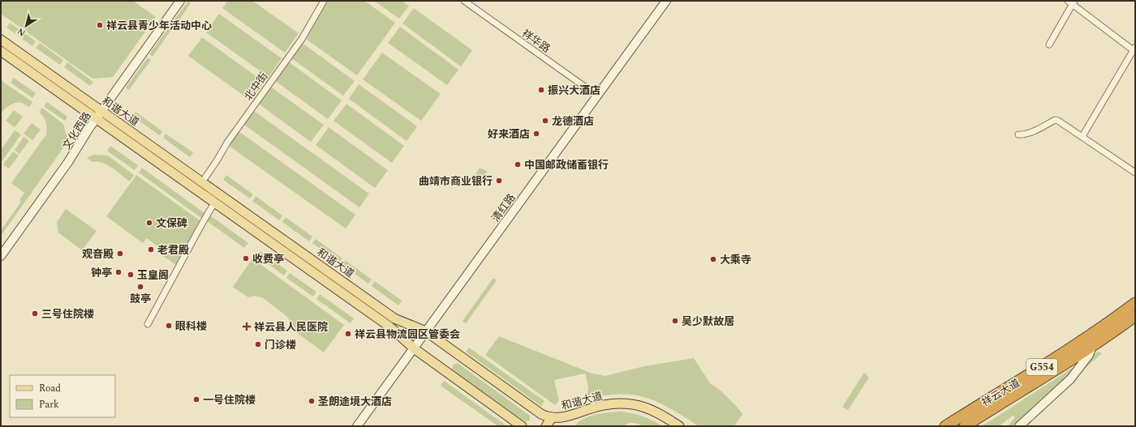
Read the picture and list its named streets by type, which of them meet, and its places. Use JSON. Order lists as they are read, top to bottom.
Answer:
{
  "streets": {
    "highway": ["G554", "祥云大道"],
    "main road": ["和谐大道", "文化西路", "清红路"],
    "street": ["祥华路", "北中街"]
  },
  "crossings": [
    ["祥华路", "清红路"],
    ["北中街", "和谐大道"],
    ["和谐大道", "文化西路"],
    ["和谐大道", "清红路"]
  ],
  "places": {
    "other": [
      "祥云县青少年活动中心",
      "振兴大酒店",
      "龙德酒店",
      "好来酒店",
      "中国邮政储蓄银行",
      "曲靖市商业银行",
      "文保碑",
      "老君殿",
      "观音殿",
      "收费亭",
      "大乘寺",
      "钟亭",
      "玉皇阁",
      "鼓亭",
      "三号住院楼",
      "吴少默故居",
      "眼科楼",
      "祥云县物流园区管委会",
      "门诊楼",
      "一号住院楼",
      "圣朗途境大酒店"
    ],
    "health": ["祥云县人民医院"]
  },
  "legend": ["Road", "Park"],
  "north": "bottom left"
}
